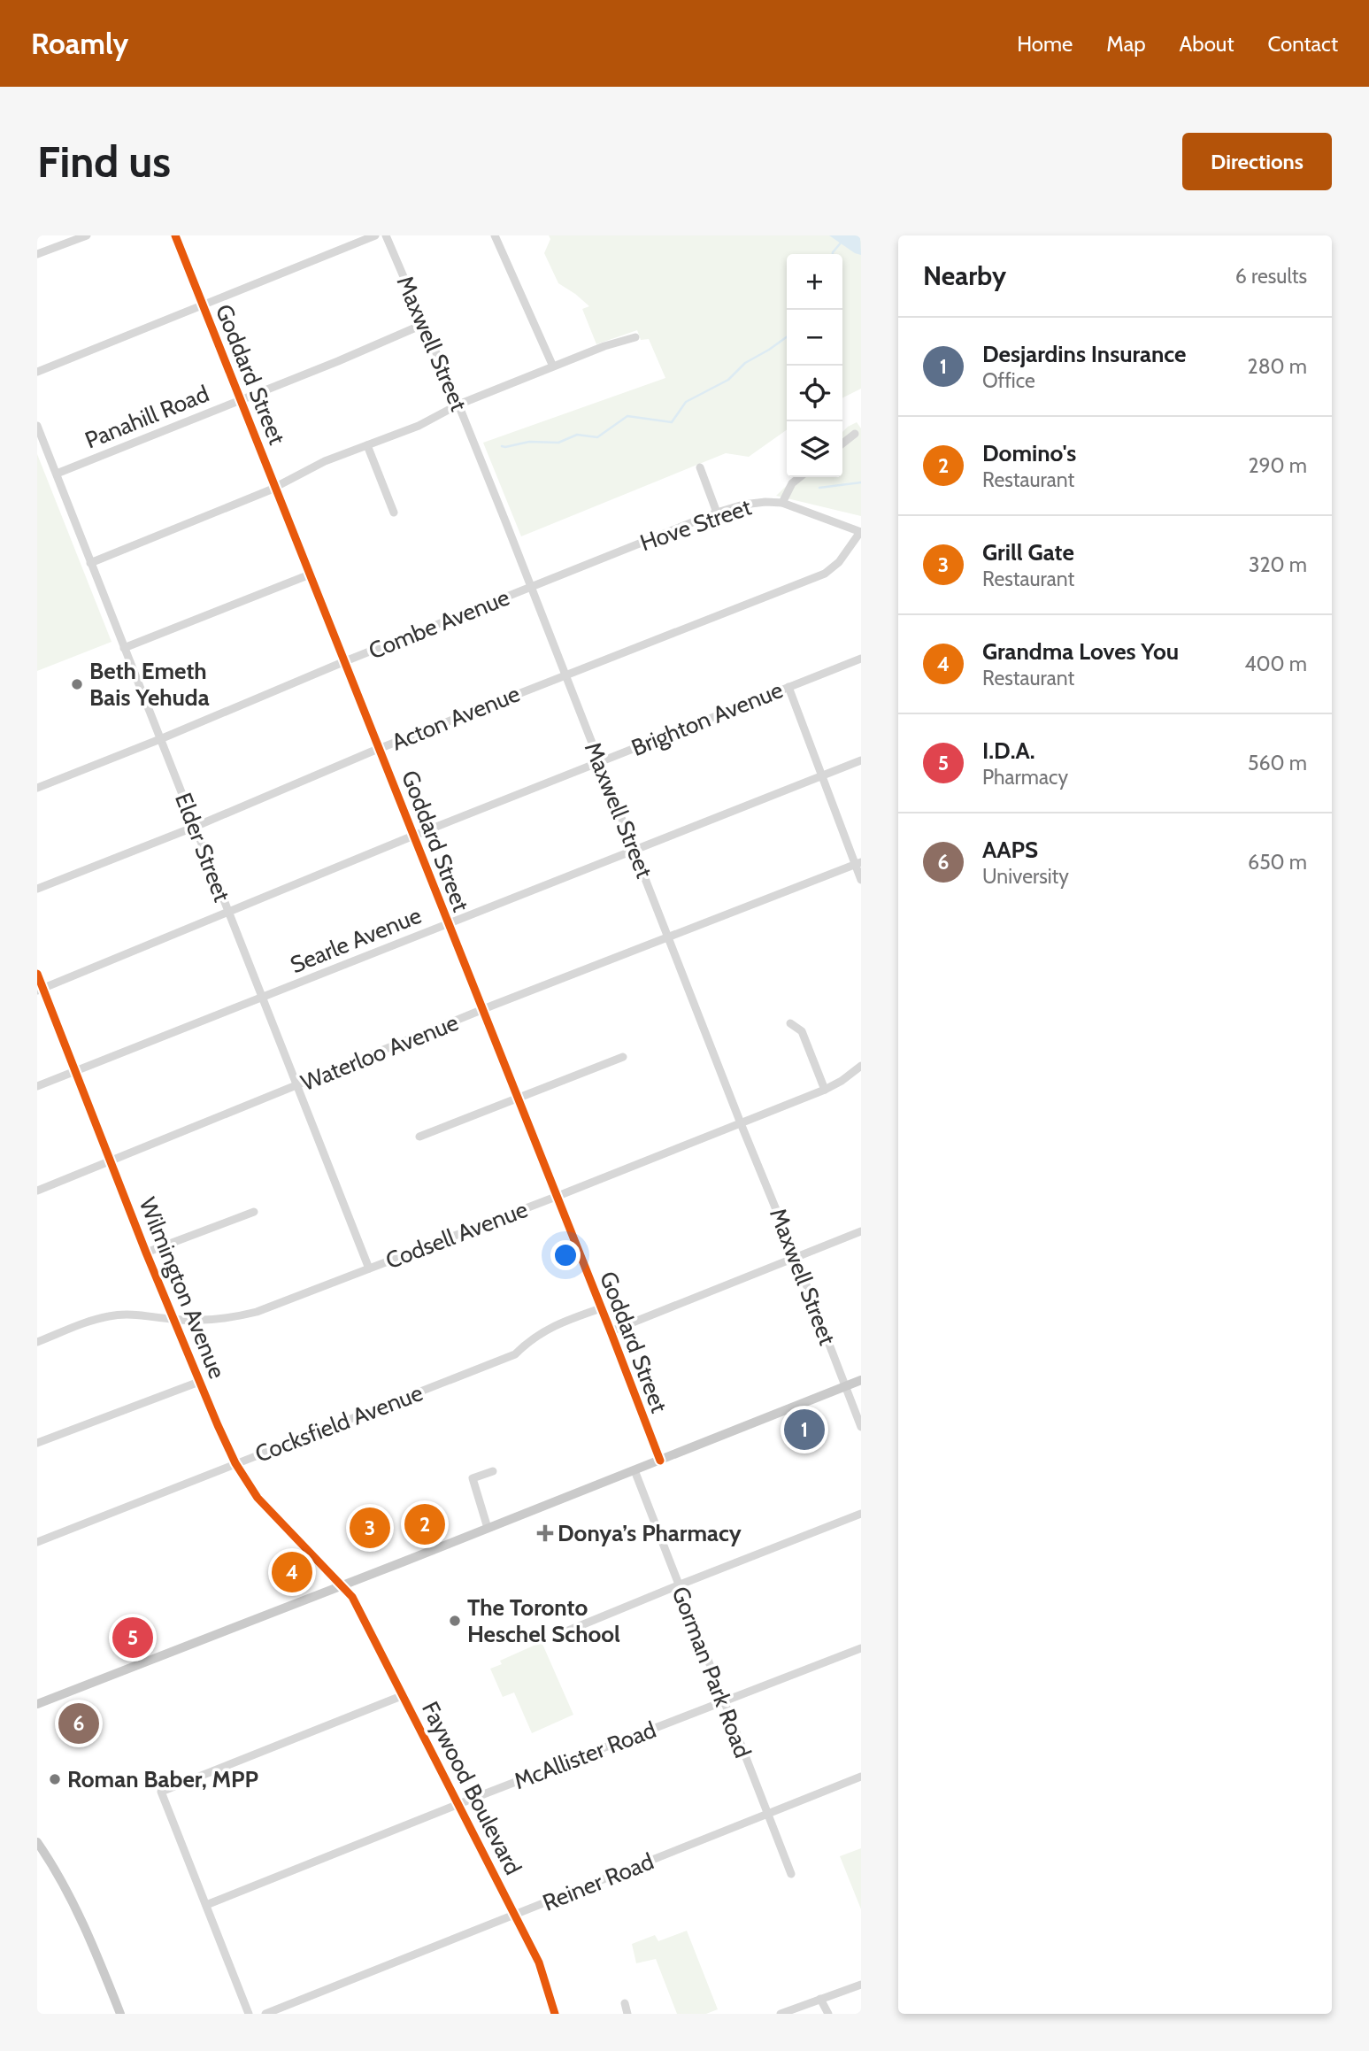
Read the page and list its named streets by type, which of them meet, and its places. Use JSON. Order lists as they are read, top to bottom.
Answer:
{
  "streets": {
    "street": [
      "Maxwell Street",
      "Goddard Street",
      "Panahill Road",
      "Hove Street",
      "Combe Avenue",
      "Acton Avenue",
      "Brighton Avenue",
      "Elder Street",
      "Searle Avenue",
      "Waterloo Avenue",
      "Codsell Avenue",
      "Wilmington Avenue",
      "Cocksfield Avenue",
      "Gorman Park Road",
      "McAllister Road",
      "Faywood Boulevard",
      "Reiner Road"
    ]
  },
  "crossings": [
    ["Maxwell Street", "Panahill Road"],
    ["Maxwell Street", "Hove Street"],
    ["Maxwell Street", "Combe Avenue"],
    ["Maxwell Street", "Acton Avenue"],
    ["Maxwell Street", "Brighton Avenue"],
    ["Maxwell Street", "Searle Avenue"],
    ["Maxwell Street", "Waterloo Avenue"],
    ["Maxwell Street", "Codsell Avenue"],
    ["Goddard Street", "Panahill Road"],
    ["Goddard Street", "Combe Avenue"],
    ["Goddard Street", "Acton Avenue"],
    ["Goddard Street", "Brighton Avenue"],
    ["Goddard Street", "Searle Avenue"],
    ["Goddard Street", "Waterloo Avenue"],
    ["Goddard Street", "Codsell Avenue"],
    ["Goddard Street", "Cocksfield Avenue"],
    ["Panahill Road", "Elder Street"],
    ["Hove Street", "Combe Avenue"],
    ["Hove Street", "Acton Avenue"],
    ["Combe Avenue", "Elder Street"],
    ["Acton Avenue", "Elder Street"],
    ["Brighton Avenue", "Elder Street"],
    ["Brighton Avenue", "Wilmington Avenue"],
    ["Elder Street", "Searle Avenue"],
    ["Elder Street", "Waterloo Avenue"],
    ["Elder Street", "Codsell Avenue"],
    ["Searle Avenue", "Wilmington Avenue"],
    ["Waterloo Avenue", "Wilmington Avenue"],
    ["Codsell Avenue", "Wilmington Avenue"],
    ["Wilmington Avenue", "Cocksfield Avenue"],
    ["Wilmington Avenue", "Faywood Boulevard"],
    ["Gorman Park Road", "McAllister Road"],
    ["Gorman Park Road", "Reiner Road"],
    ["McAllister Road", "Faywood Boulevard"],
    ["Faywood Boulevard", "Reiner Road"]
  ],
  "places": {
    "other": ["Beth Emeth Bais Yehuda", "The Toronto Heschel School", "Roman Baber, MPP"],
    "health": ["Donya’s Pharmacy"]
  },
  "page": {
    "header": "Roamly",
    "nav": [
      "Home",
      "Map",
      "About",
      "Contact"
    ],
    "buttons": "Directions",
    "title": "Find us",
    "heading": ["Nearby", "6 results"],
    "map_buttons": ["+", "−"],
    "list": [
      {
        "mark": "1",
        "name": "Desjardins Insurance",
        "note": "Office",
        "value": "280 m"
      },
      {
        "mark": "2",
        "name": "Domino's",
        "note": "Restaurant",
        "value": "290 m"
      },
      {
        "mark": "3",
        "name": "Grill Gate",
        "note": "Restaurant",
        "value": "320 m"
      },
      {
        "mark": "4",
        "name": "Grandma Loves You",
        "note": "Restaurant",
        "value": "400 m"
      },
      {
        "mark": "5",
        "name": "I.D.A.",
        "note": "Pharmacy",
        "value": "560 m"
      },
      {
        "mark": "6",
        "name": "AAPS",
        "note": "University",
        "value": "650 m"
      }
    ],
    "pins": [
      "1",
      "2",
      "3",
      "4",
      "5",
      "6"
    ]
  }
}
